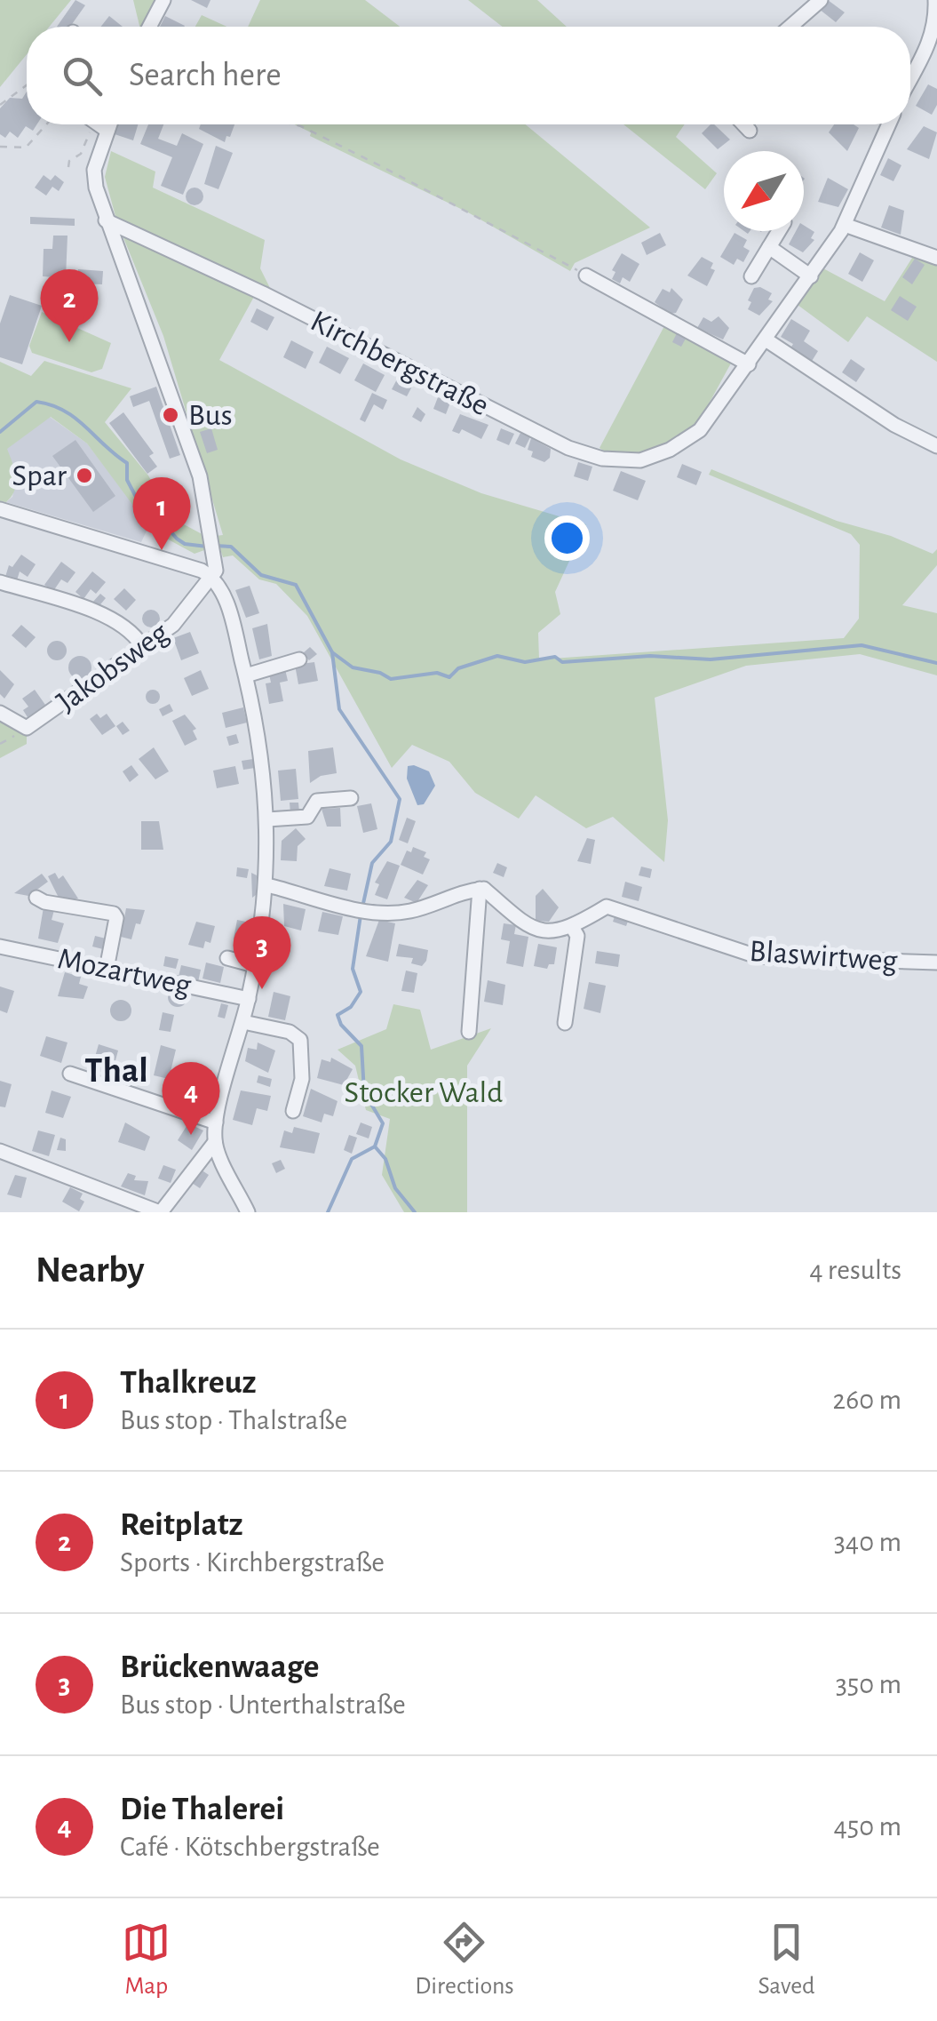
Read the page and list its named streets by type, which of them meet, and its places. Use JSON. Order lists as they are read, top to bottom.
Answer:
{
  "streets": {
    "street": [
      "Kirchbergstraße",
      "Jakobsweg",
      "Blaswirtweg",
      "Mozartweg"
    ]
  },
  "districts": ["Thal"],
  "parks": ["Stocker Wald"],
  "places": ["Bus", "Spar"],
  "north": "bottom left",
  "page": {
    "search": "Search here",
    "pins": [
      "2",
      "1",
      "3",
      "4"
    ],
    "heading": ["Nearby", "4 results"],
    "list": [
      {
        "mark": "1",
        "name": "Thalkreuz",
        "note": "Bus stop · Thalstraße",
        "value": "260 m"
      },
      {
        "mark": "2",
        "name": "Reitplatz",
        "note": "Sports · Kirchbergstraße",
        "value": "340 m"
      },
      {
        "mark": "3",
        "name": "Brückenwaage",
        "note": "Bus stop · Unterthalstraße",
        "value": "350 m"
      },
      {
        "mark": "4",
        "name": "Die Thalerei",
        "note": "Café · Kötschbergstraße",
        "value": "450 m"
      }
    ],
    "nav": ["Map", "Directions", "Saved"]
  }
}
